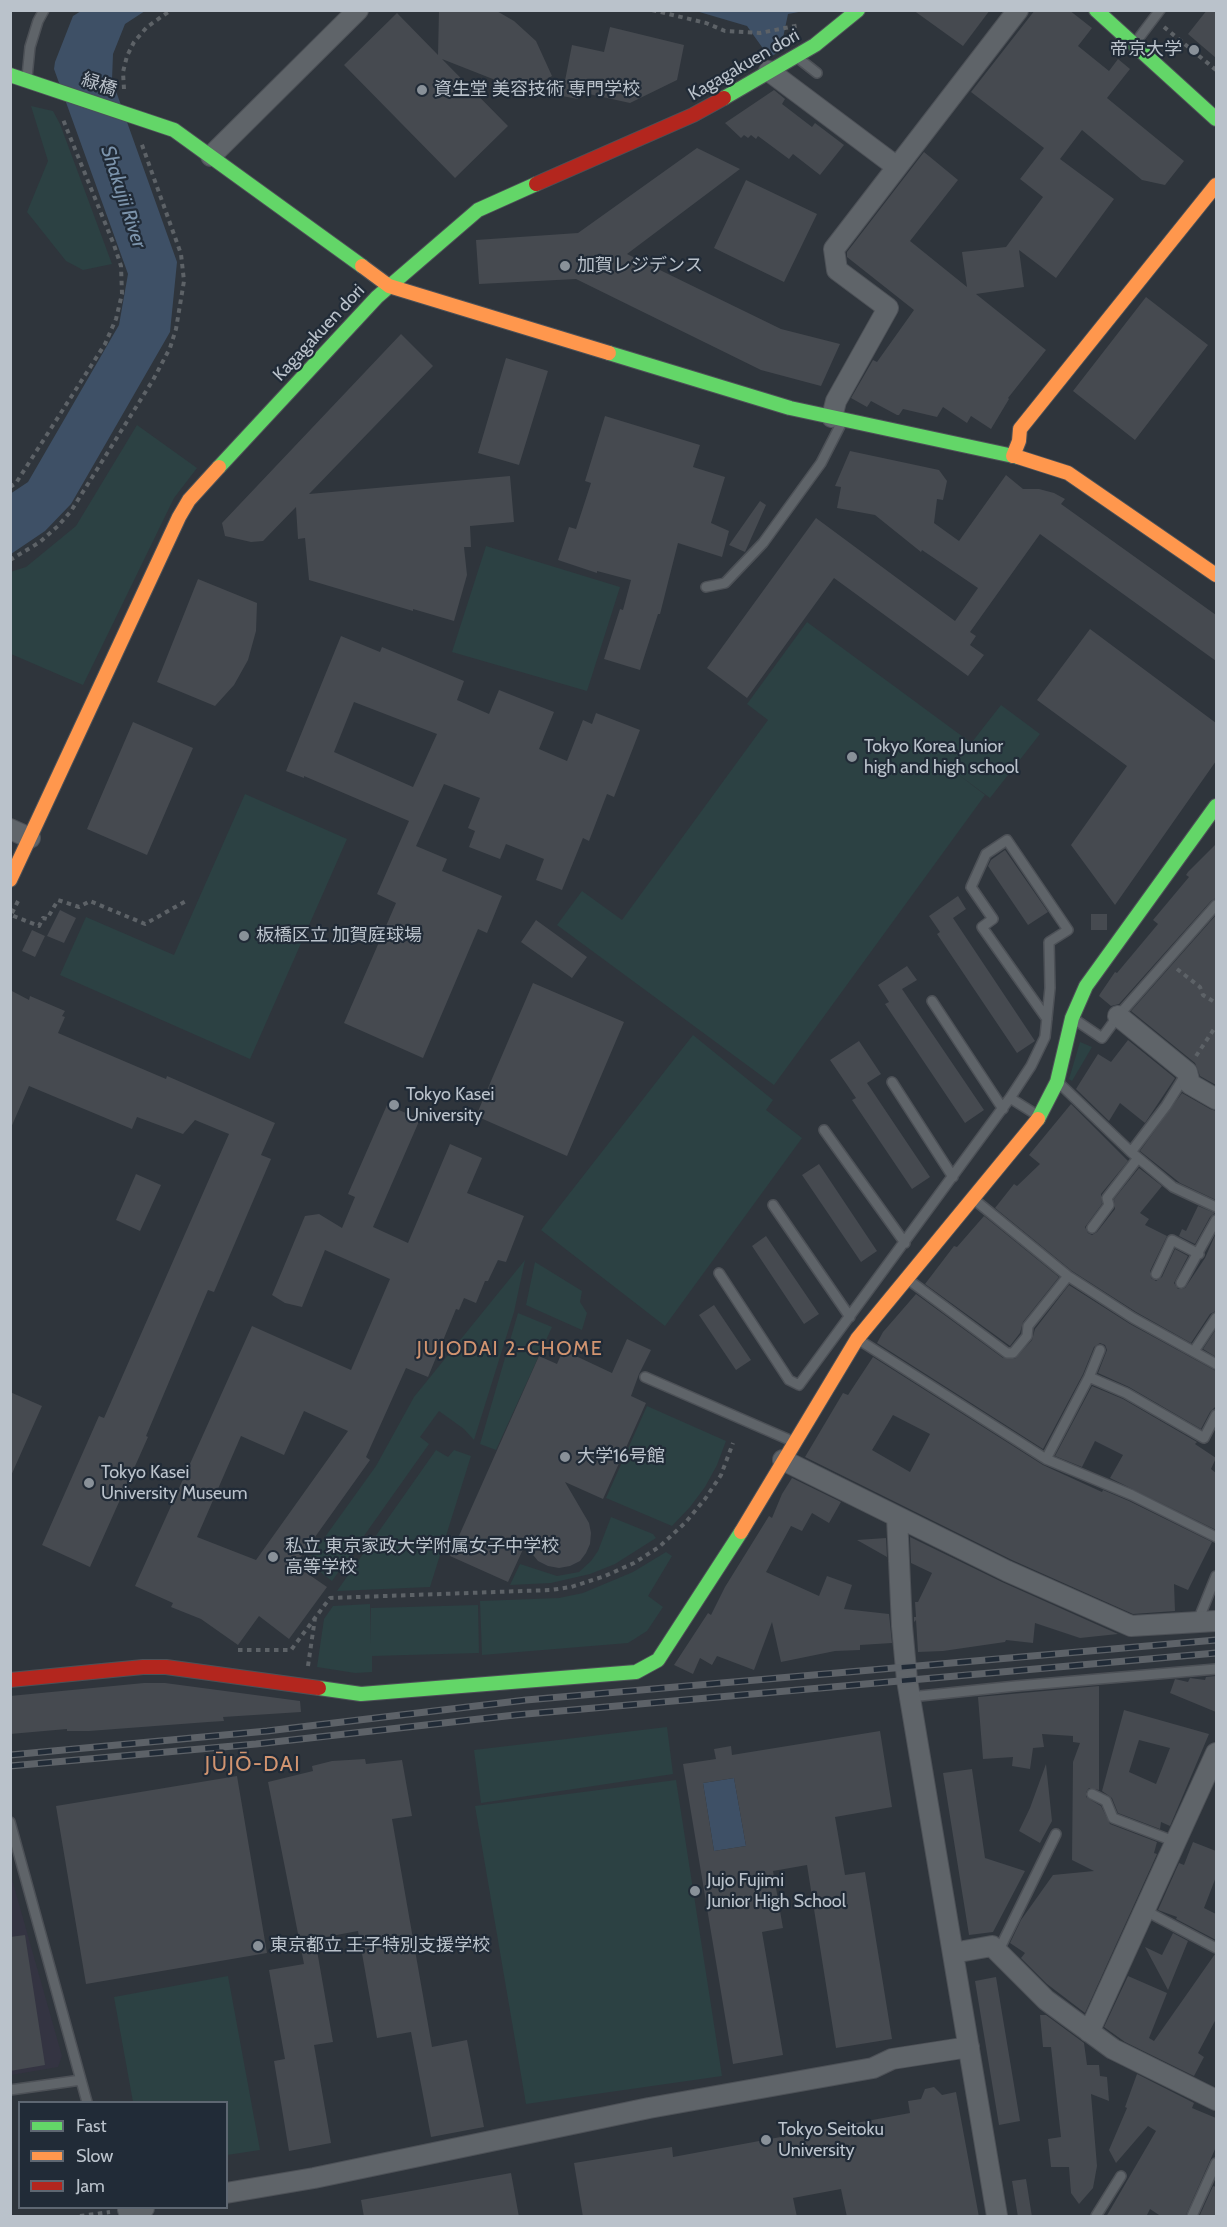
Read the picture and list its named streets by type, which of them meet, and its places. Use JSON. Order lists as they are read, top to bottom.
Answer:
{
  "streets": {
    "street": ["Kagagakuen dori", "緑橋"]
  },
  "crossings": [
    ["Kagagakuen dori", "緑橋"]
  ],
  "districts": ["JUJODAI 2-CHOME", "JŪJŌ-DAI"],
  "water": ["Shakujii River"],
  "places": [
    "帝京大学",
    "資生堂 美容技術 専門学校",
    "加賀レジデンス",
    "Tokyo Korea Junior high and high school",
    "板橋区立 加賀庭球場",
    "Tokyo Kasei University",
    "大学16号館",
    "Tokyo Kasei University Museum",
    "私立 東京家政大学附属女子中学校 高等学校",
    "Jujo Fujimi Junior High School",
    "東京都立 王子特別支援学校",
    "Tokyo Seitoku University"
  ],
  "legend": ["Fast", "Slow", "Jam"]
}
